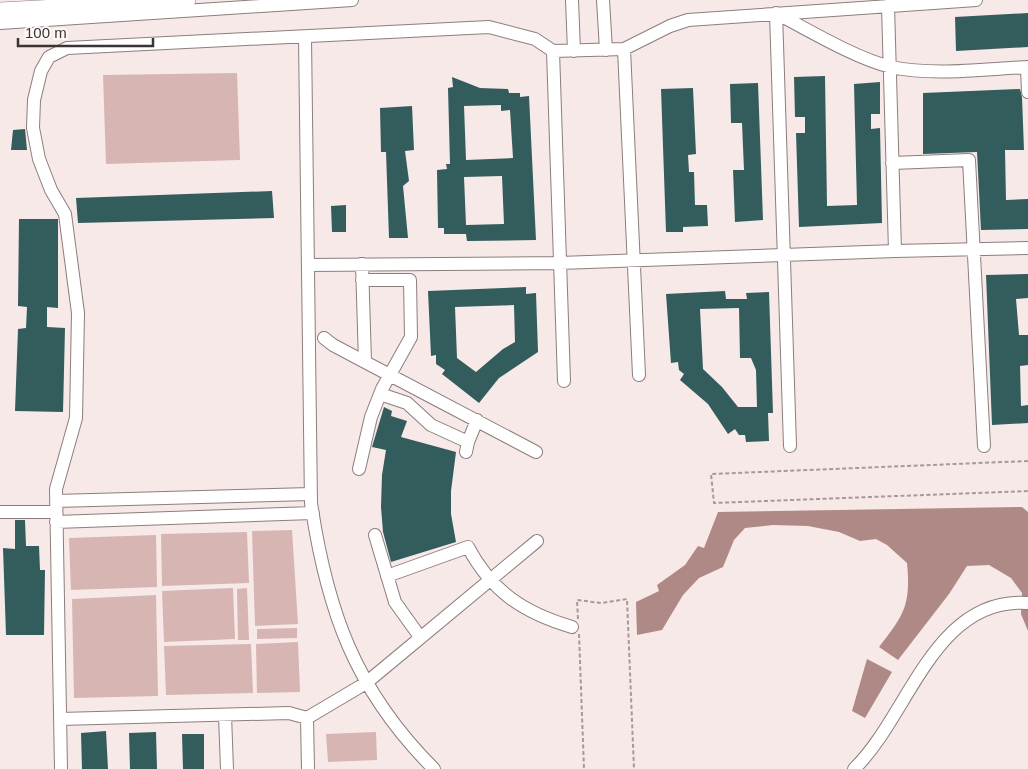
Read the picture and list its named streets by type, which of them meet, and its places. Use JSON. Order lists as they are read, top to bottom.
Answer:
{
  "scale_bar": "100 m"
}
